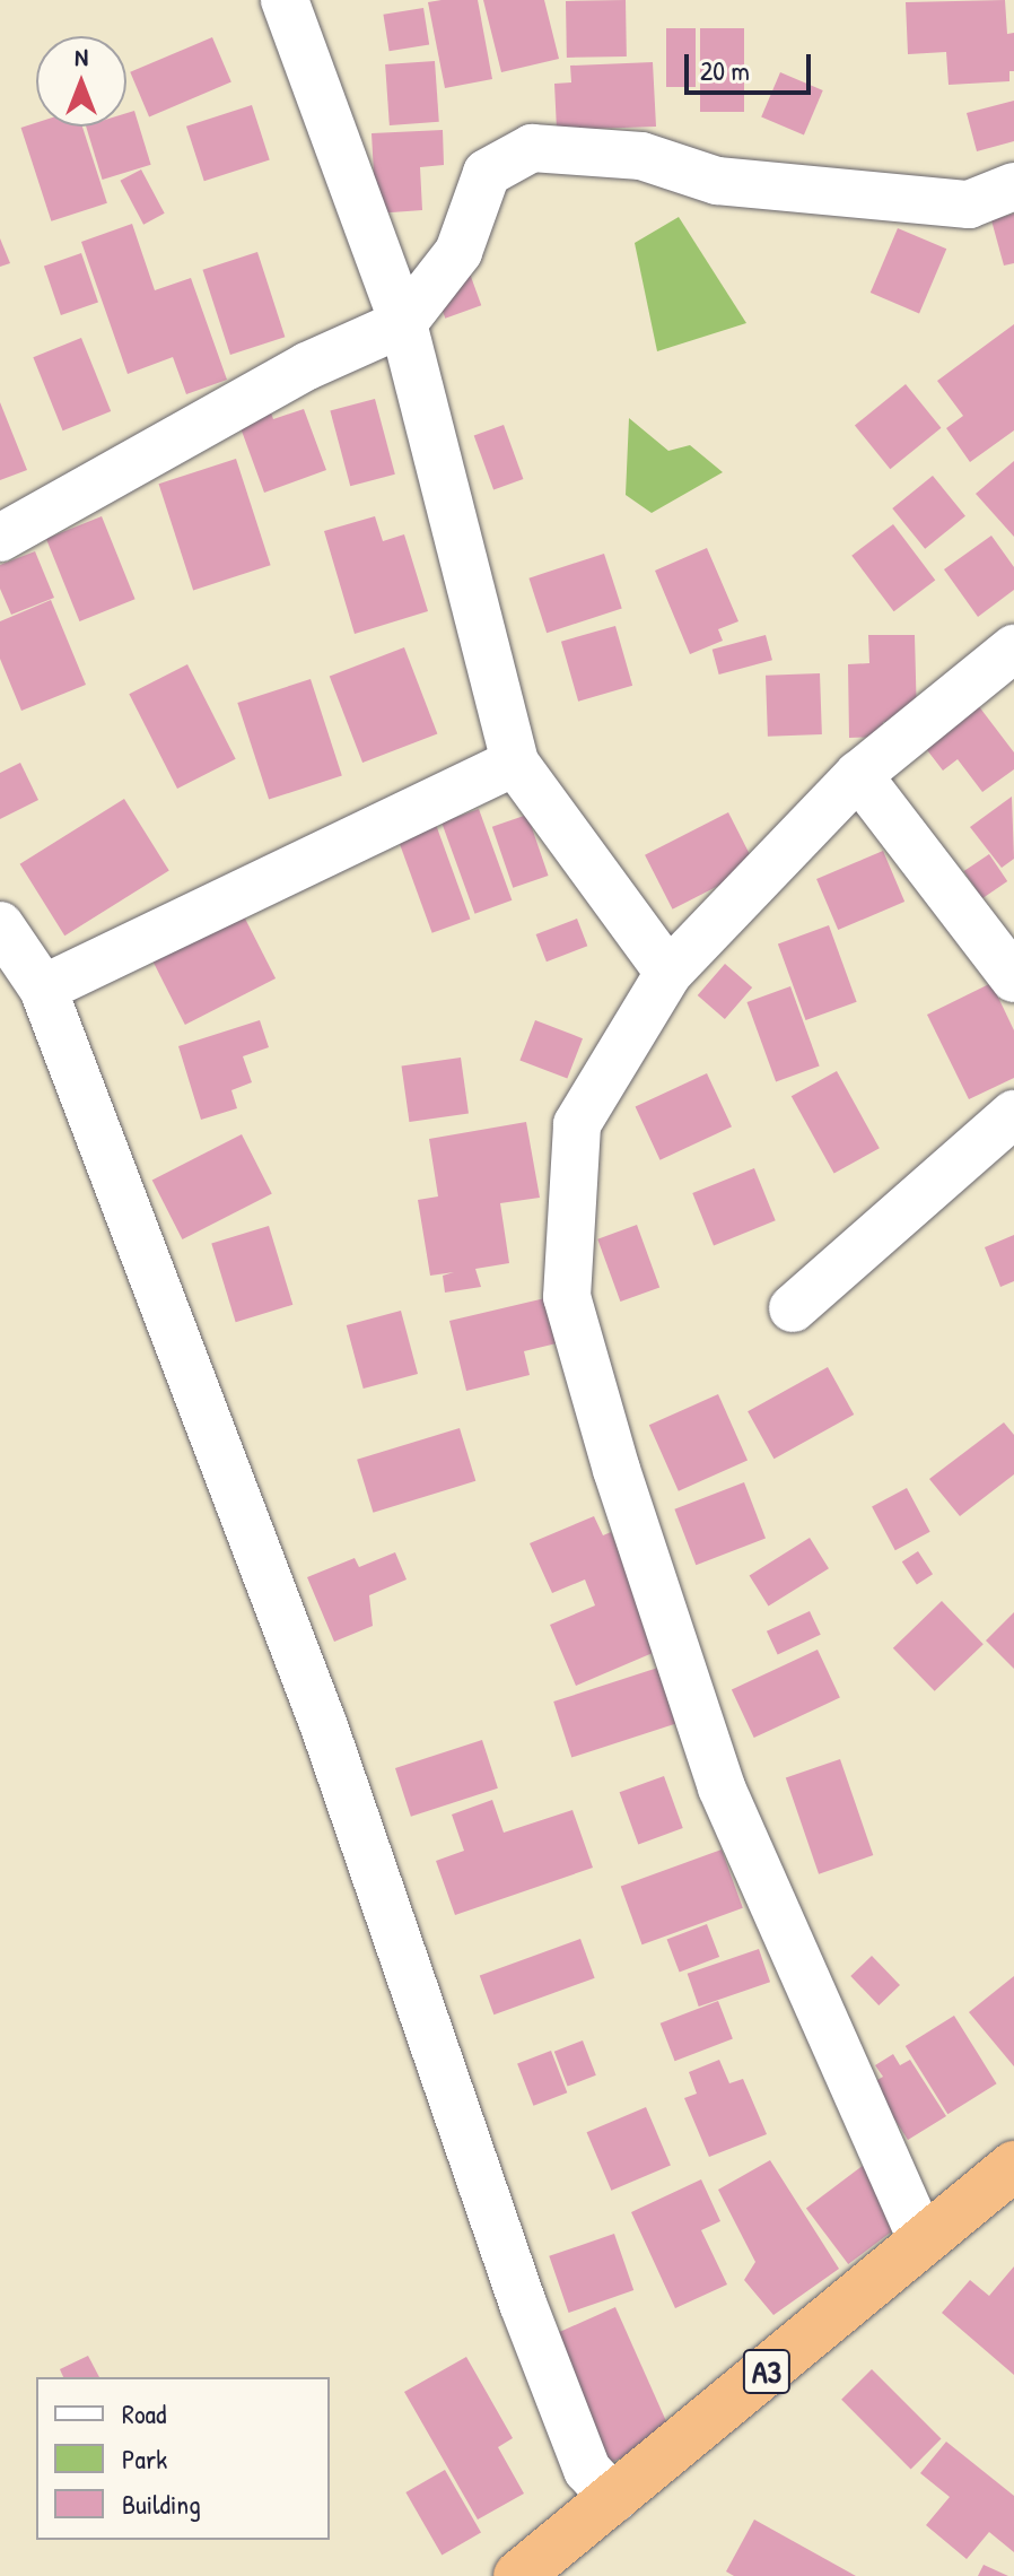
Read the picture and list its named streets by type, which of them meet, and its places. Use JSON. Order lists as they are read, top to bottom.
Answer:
{
  "streets": {
    "highway": ["A3"]
  },
  "legend": ["Road", "Park", "Building"],
  "scale_bar": "20 m",
  "north": "top"
}
